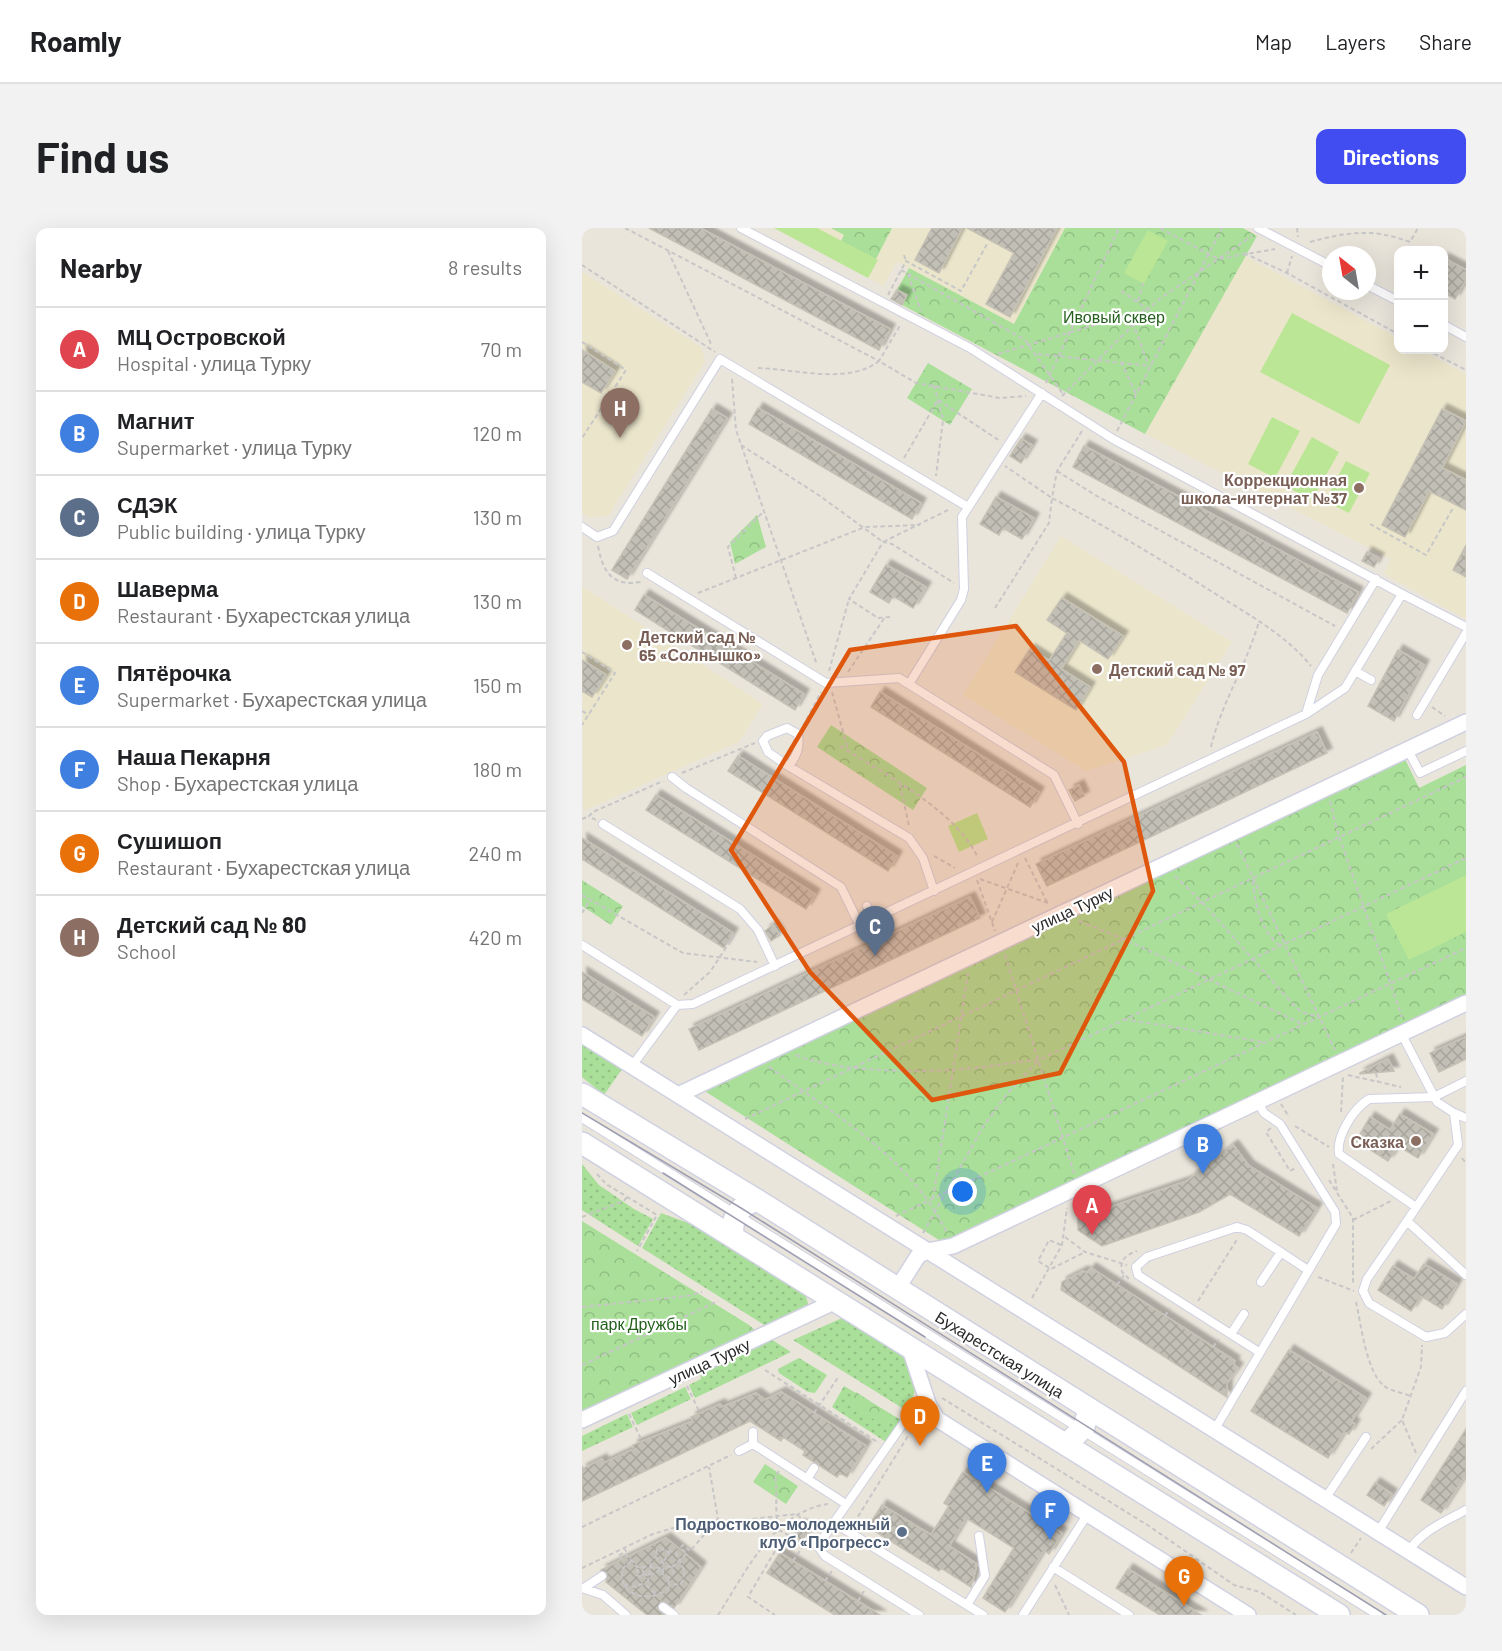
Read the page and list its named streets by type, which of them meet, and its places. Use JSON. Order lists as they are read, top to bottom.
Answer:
{
  "streets": {
    "main road": ["Бухарестская улица"],
    "street": ["улица Турку"]
  },
  "parks": ["Ивовый сквер", "парк Дружбы"],
  "places": [
    "Коррекционная школа-интернат №37",
    "Детский сад № 65 «Солнышко»",
    "Детский сад № 97",
    "Сказка",
    "Подростково-молодежный клуб «Прогресс»"
  ],
  "north": "top left",
  "page": {
    "header": "Roamly",
    "nav": ["Map", "Layers", "Share"],
    "buttons": "Directions",
    "title": "Find us",
    "heading": ["Nearby", "8 results"],
    "map_buttons": ["+", "−"],
    "list": [
      {
        "mark": "A",
        "name": "МЦ Островской",
        "note": "Hospital · улица Турку",
        "value": "70 m"
      },
      {
        "mark": "B",
        "name": "Магнит",
        "note": "Supermarket · улица Турку",
        "value": "120 m"
      },
      {
        "mark": "C",
        "name": "СДЭК",
        "note": "Public building · улица Турку",
        "value": "130 m"
      },
      {
        "mark": "D",
        "name": "Шаверма",
        "note": "Restaurant · Бухарестская улица",
        "value": "130 m"
      },
      {
        "mark": "E",
        "name": "Пятёрочка",
        "note": "Supermarket · Бухарестская улица",
        "value": "150 m"
      },
      {
        "mark": "F",
        "name": "Наша Пекарня",
        "note": "Shop · Бухарестская улица",
        "value": "180 m"
      },
      {
        "mark": "G",
        "name": "Сушишоп",
        "note": "Restaurant · Бухарестская улица",
        "value": "240 m"
      },
      {
        "mark": "H",
        "name": "Детский сад № 80",
        "note": "School",
        "value": "420 m"
      }
    ],
    "pins": [
      "H",
      "C",
      "B",
      "A",
      "D",
      "E",
      "F",
      "G"
    ]
  }
}
